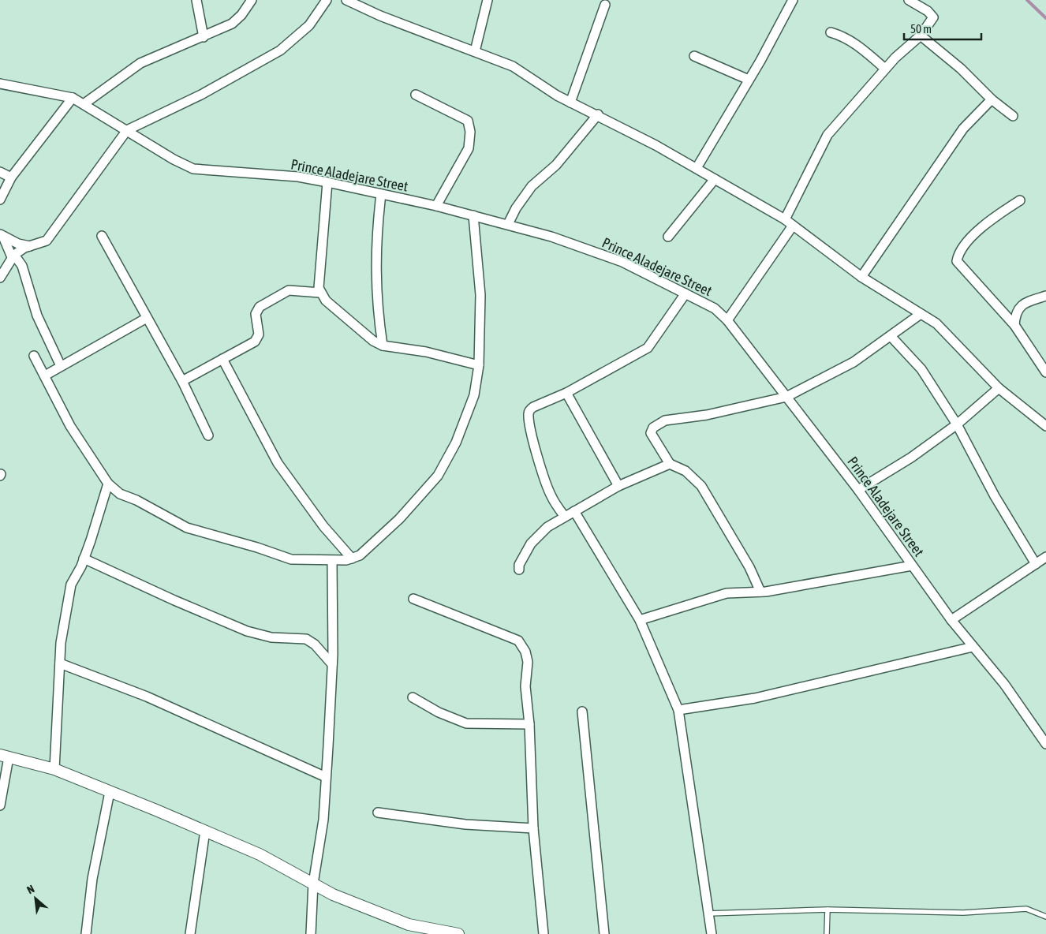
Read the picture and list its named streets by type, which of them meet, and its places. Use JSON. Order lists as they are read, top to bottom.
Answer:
{
  "streets": {
    "street": ["Prince Aladejare Street"]
  },
  "scale_bar": "50 m",
  "north": "top left"
}
